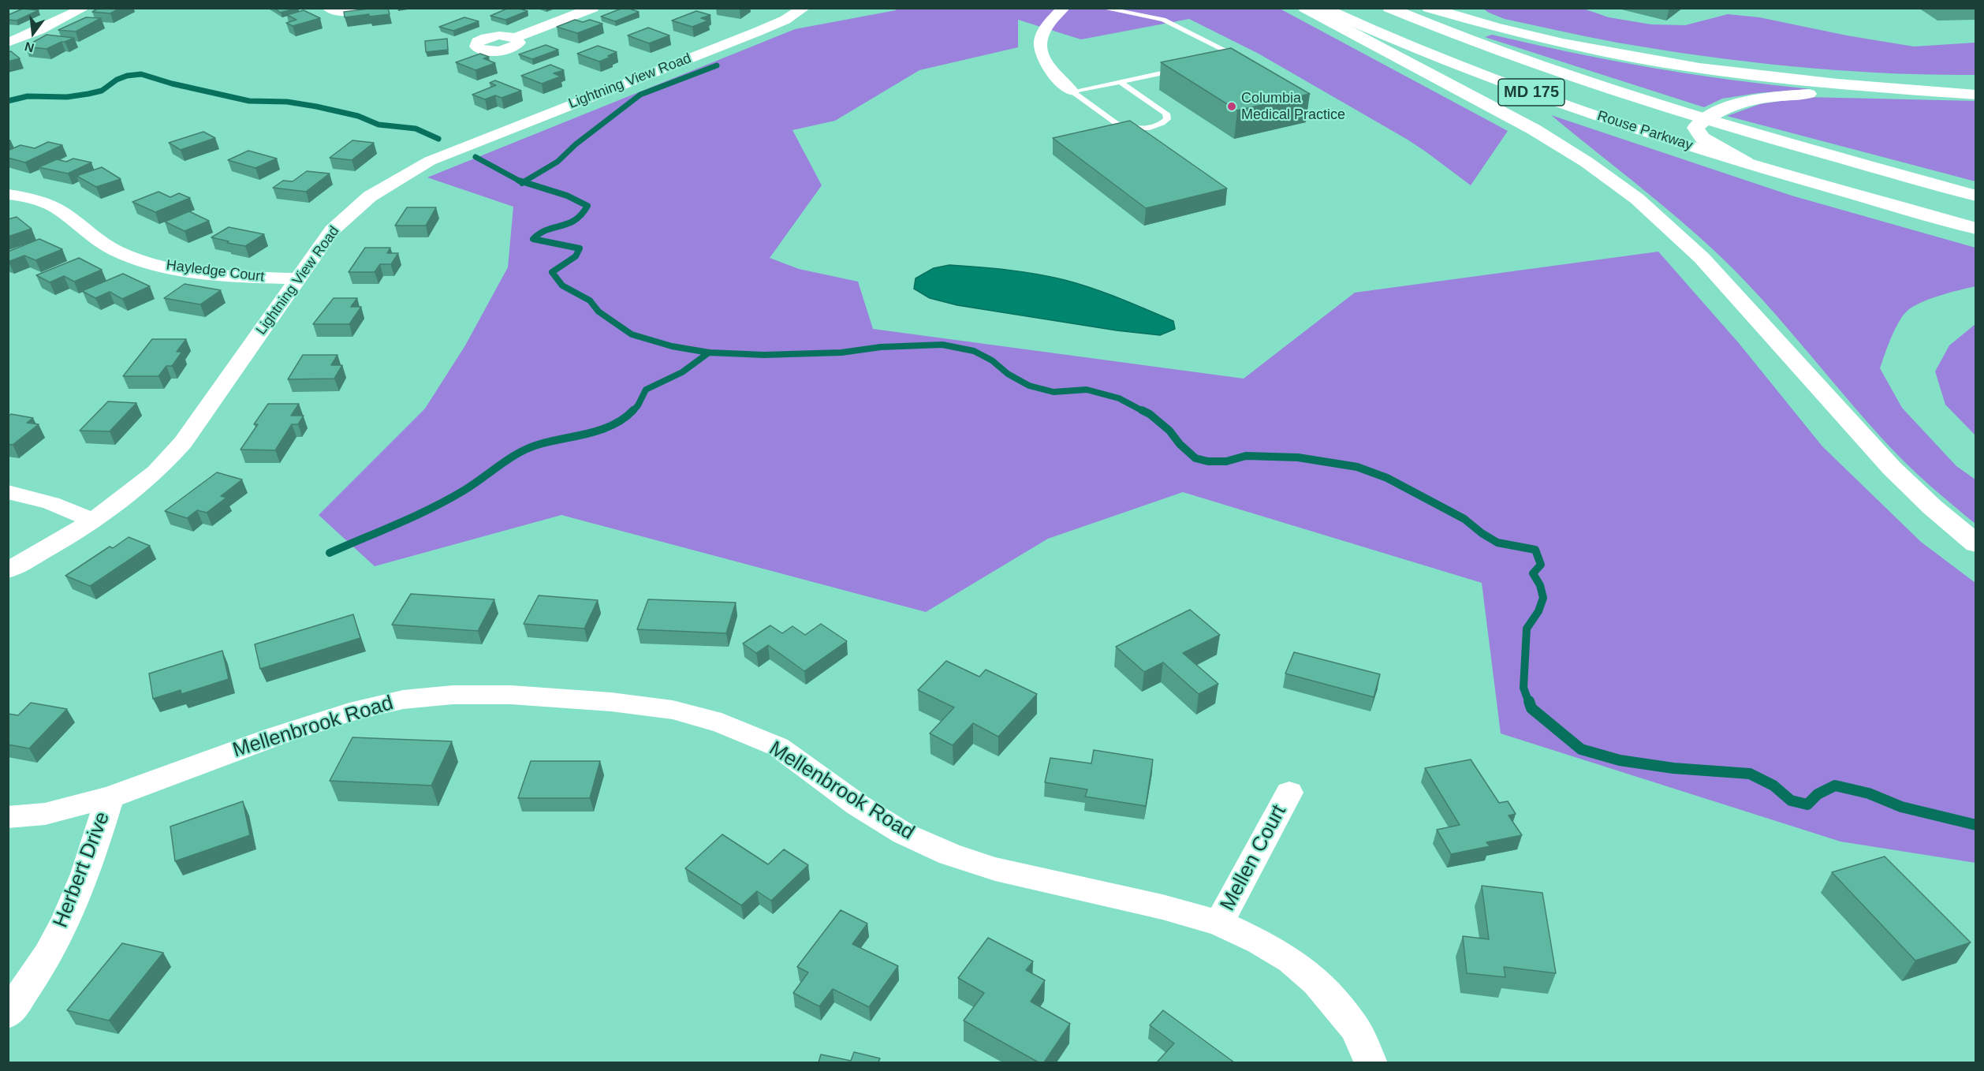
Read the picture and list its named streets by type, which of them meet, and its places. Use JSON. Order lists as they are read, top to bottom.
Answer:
{
  "streets": {
    "main road": ["MD 175", "Rouse Parkway"],
    "street": [
      "Lightning View Road",
      "Hayledge Court",
      "Mellenbrook Road",
      "Mellen Court",
      "Herbert Drive"
    ]
  },
  "crossings": [
    ["Lightning View Road", "Hayledge Court"],
    ["Mellenbrook Road", "Mellen Court"],
    ["Mellenbrook Road", "Herbert Drive"]
  ],
  "places": ["Columbia Medical Practice"],
  "north": "bottom"
}
